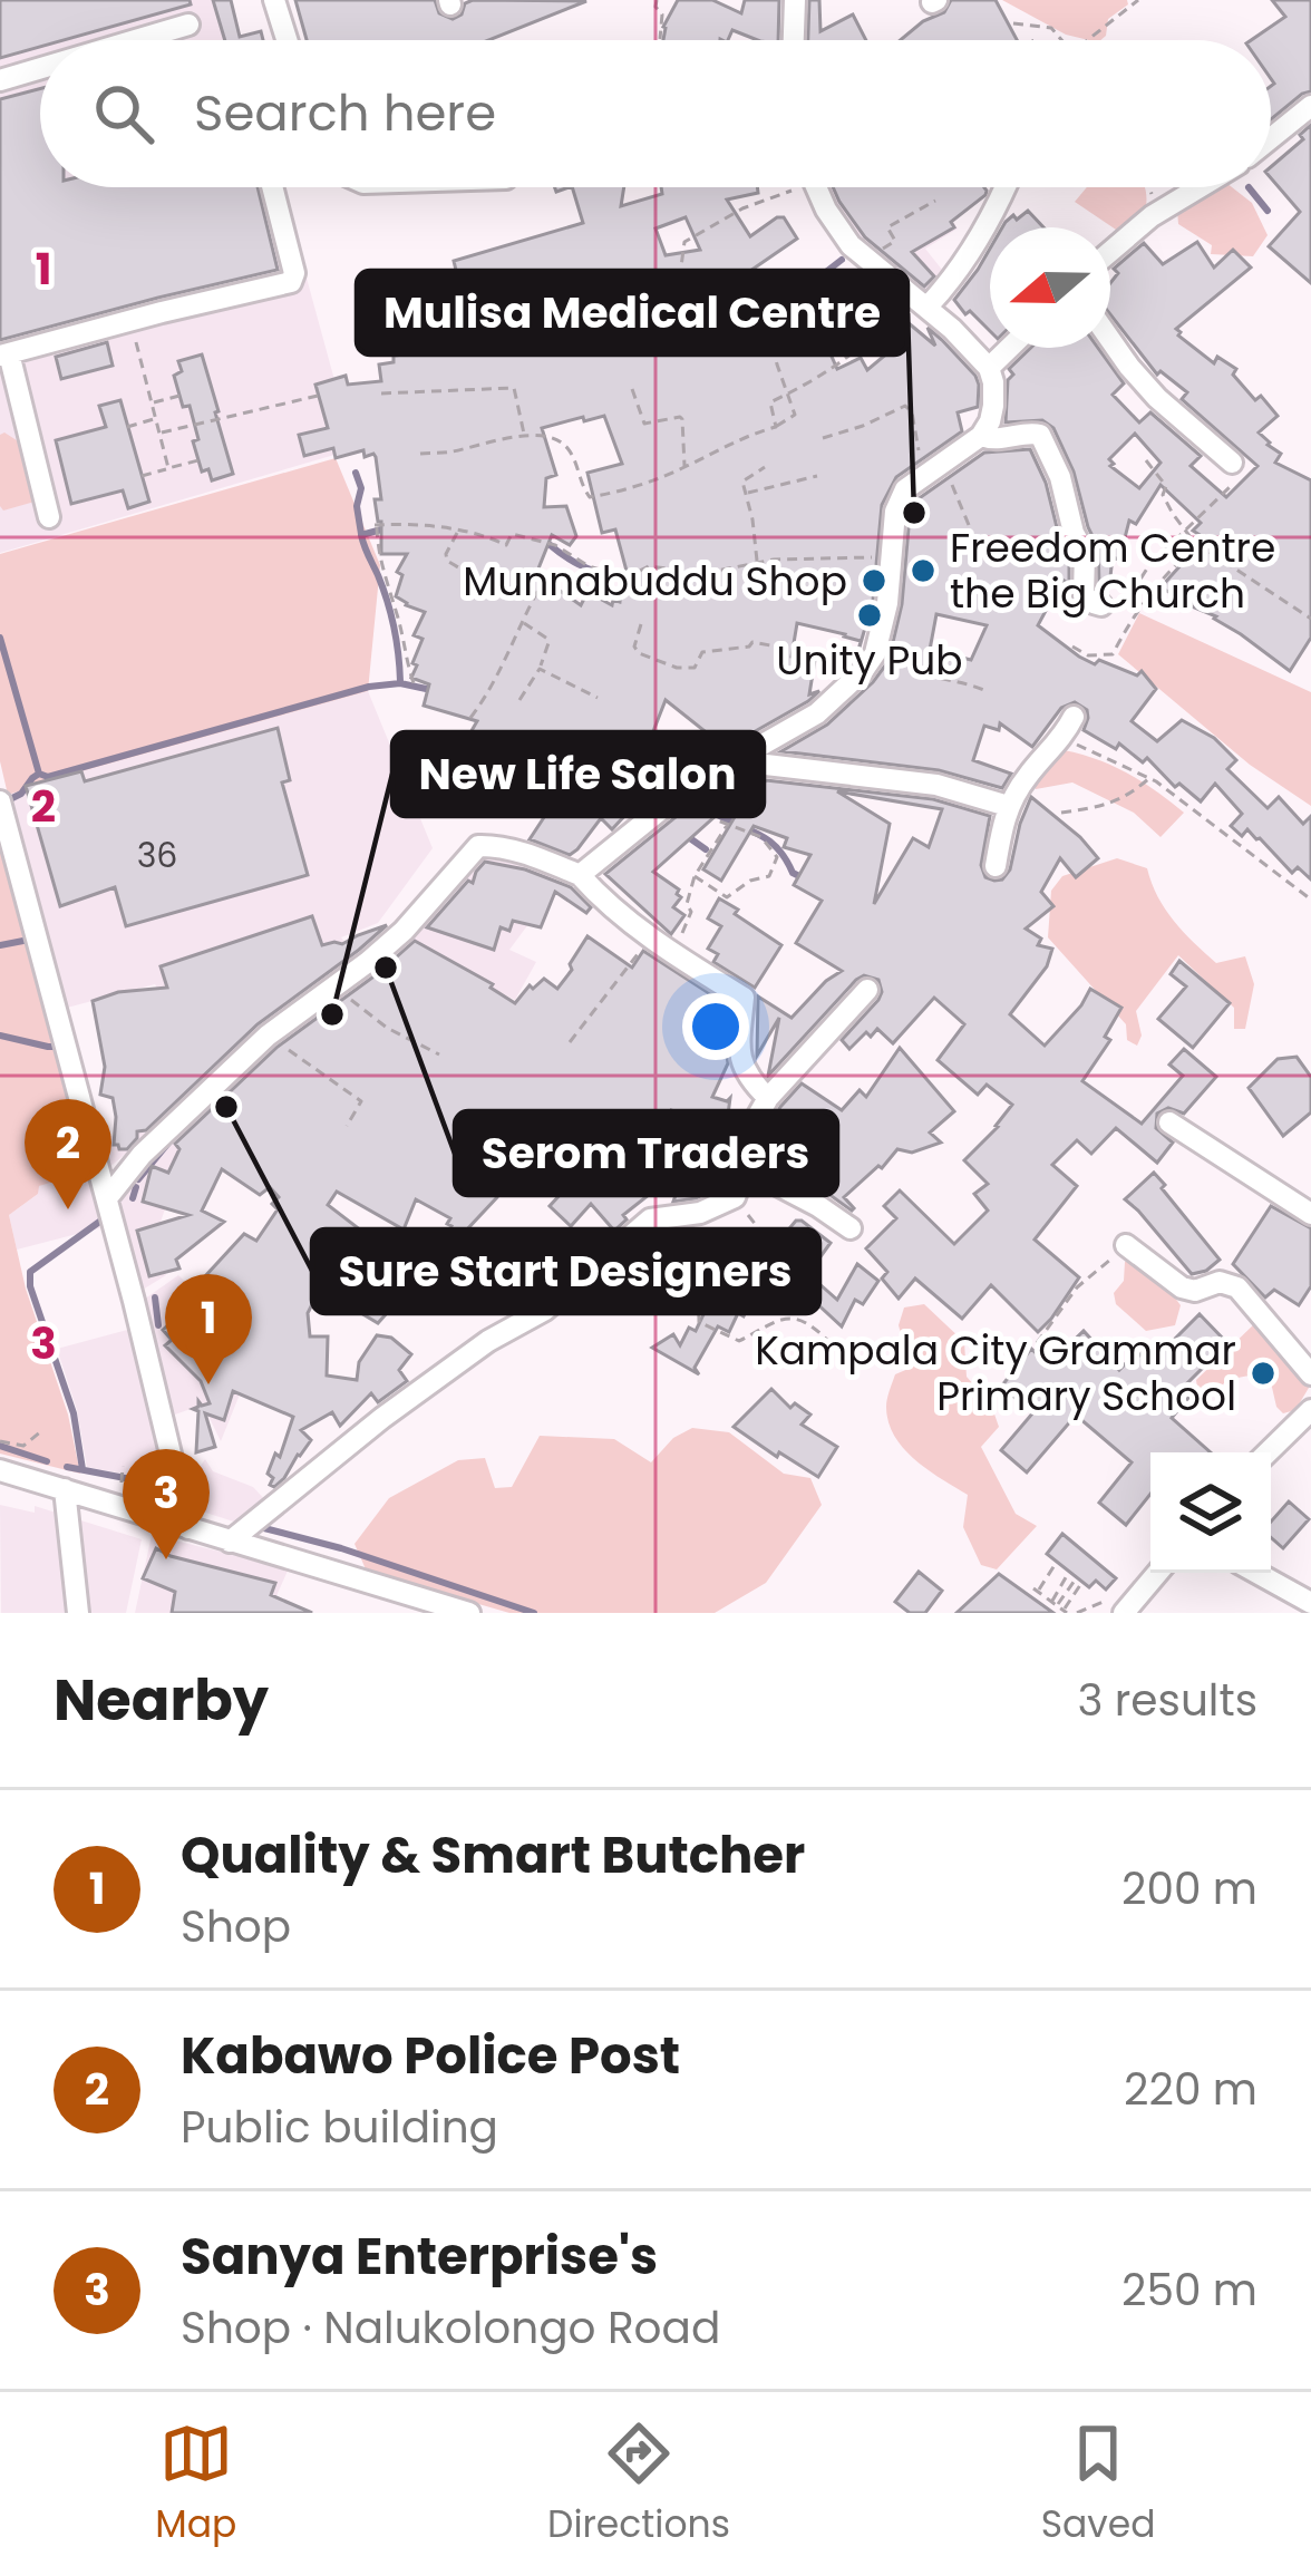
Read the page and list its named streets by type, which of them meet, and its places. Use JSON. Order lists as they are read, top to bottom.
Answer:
{
  "places": [
    "Mulisa Medical Centre",
    "Freedom Centre the Big Church",
    "Munnabuddu Shop",
    "Unity Pub",
    "Serom Traders",
    "New Life Salon",
    "Sure Start Designers",
    "Kampala City Grammar Primary School"
  ],
  "house_numbers": ["36"],
  "north": "left",
  "page": {
    "search": "Search here",
    "pins": ["2", "1", "3"],
    "heading": ["Nearby", "3 results"],
    "list": [
      {
        "mark": "1",
        "name": "Quality & Smart Butcher",
        "note": "Shop",
        "value": "200 m"
      },
      {
        "mark": "2",
        "name": "Kabawo Police Post",
        "note": "Public building",
        "value": "220 m"
      },
      {
        "mark": "3",
        "name": "Sanya Enterprise's",
        "note": "Shop · Nalukolongo Road",
        "value": "250 m"
      }
    ],
    "nav": ["Map", "Directions", "Saved"]
  },
  "grid": {
    "rows": ["1", "2", "3"]
  }
}
